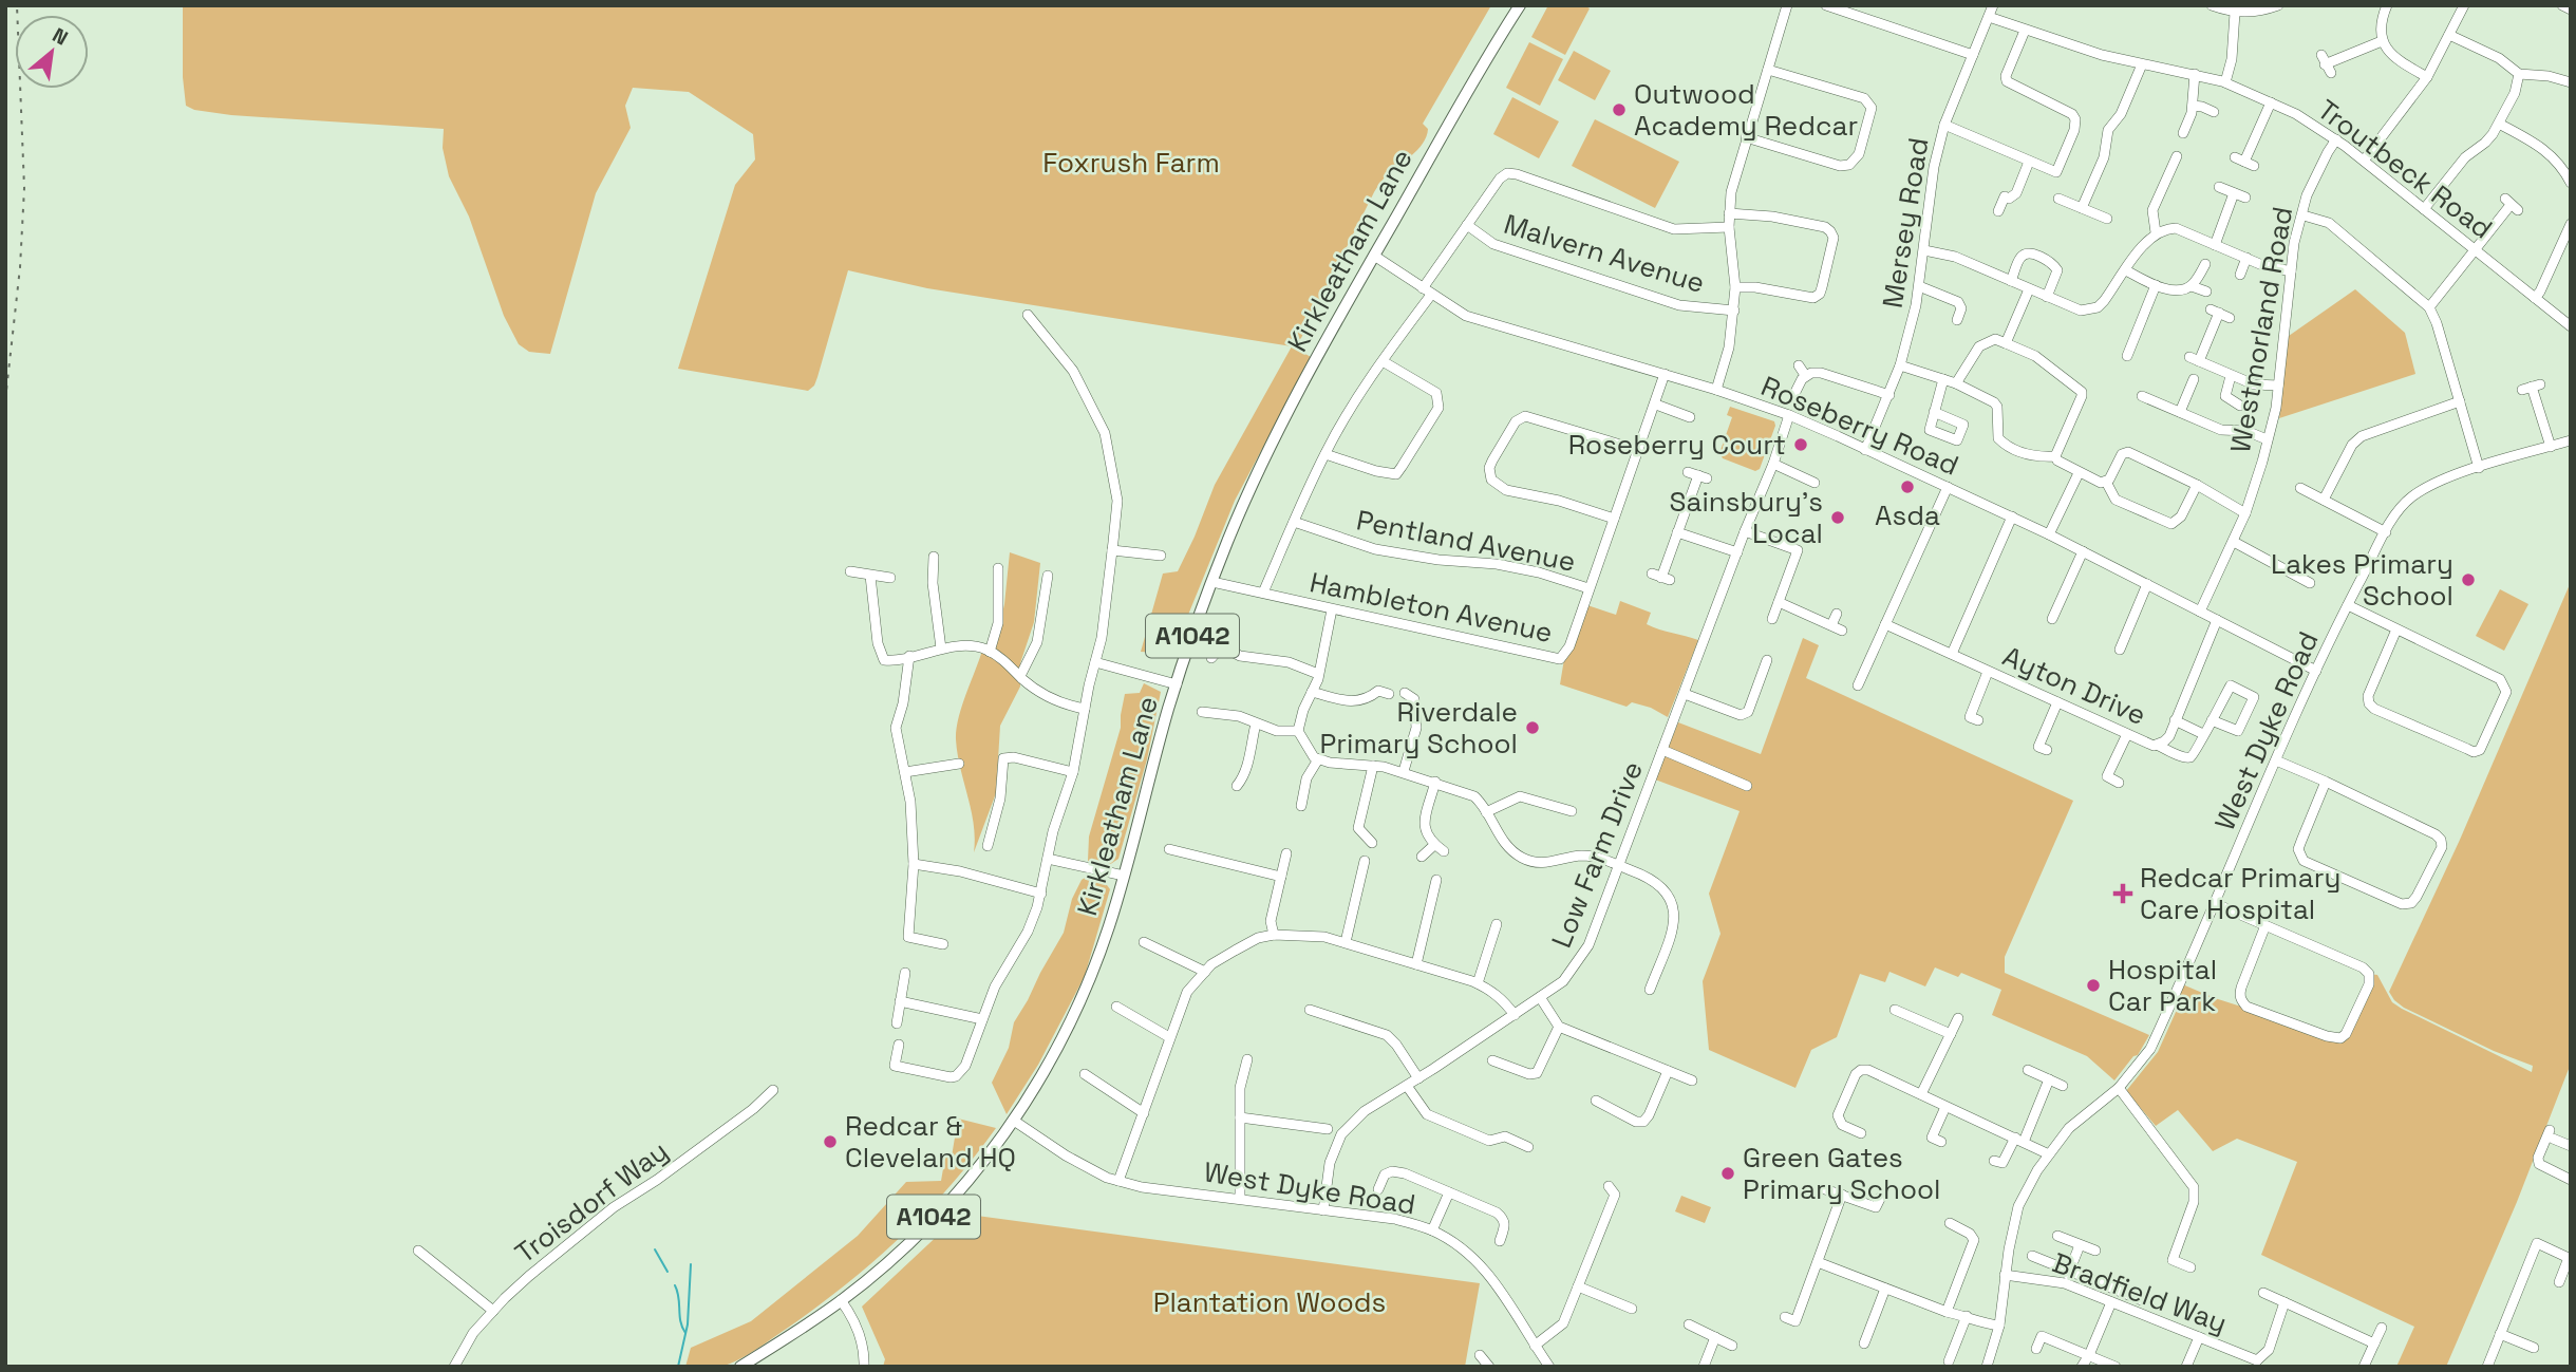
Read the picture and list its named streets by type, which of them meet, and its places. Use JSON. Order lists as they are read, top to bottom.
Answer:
{
  "streets": {
    "main road": ["Kirkleatham Lane", "A1042"],
    "street": [
      "Troutbeck Road",
      "Mersey Road",
      "Malvern Avenue",
      "Westmorland Road",
      "Roseberry Road",
      "Pentland Avenue",
      "Hambleton Avenue",
      "Ayton Drive",
      "West Dyke Road",
      "Low Farm Drive",
      "Troisdorf Way",
      "Bradfield Way"
    ]
  },
  "crossings": [
    ["Troutbeck Road", "Mersey Road"],
    ["Troutbeck Road", "Westmorland Road"],
    ["Mersey Road", "Roseberry Road"],
    ["Kirkleatham Lane", "Roseberry Road"],
    ["Kirkleatham Lane", "Hambleton Avenue"],
    ["Kirkleatham Lane", "West Dyke Road"],
    ["Westmorland Road", "Roseberry Road"],
    ["Roseberry Road", "Hambleton Avenue"],
    ["Roseberry Road", "Ayton Drive"],
    ["Roseberry Road", "West Dyke Road"],
    ["Roseberry Road", "Low Farm Drive"],
    ["Pentland Avenue", "Hambleton Avenue"],
    ["West Dyke Road", "Low Farm Drive"],
    ["West Dyke Road", "Bradfield Way"]
  ],
  "parks": ["Foxrush Farm", "Plantation Woods"],
  "places": {
    "other": [
      "Outwood Academy Redcar",
      "Roseberry Court",
      "Asda",
      "Sainsbury's Local",
      "Lakes Primary School",
      "Riverdale Primary School",
      "Hospital Car Park",
      "Redcar & Cleveland HQ",
      "Green Gates Primary School"
    ],
    "health": ["Redcar Primary Care Hospital"]
  },
  "north": "top right"
}
